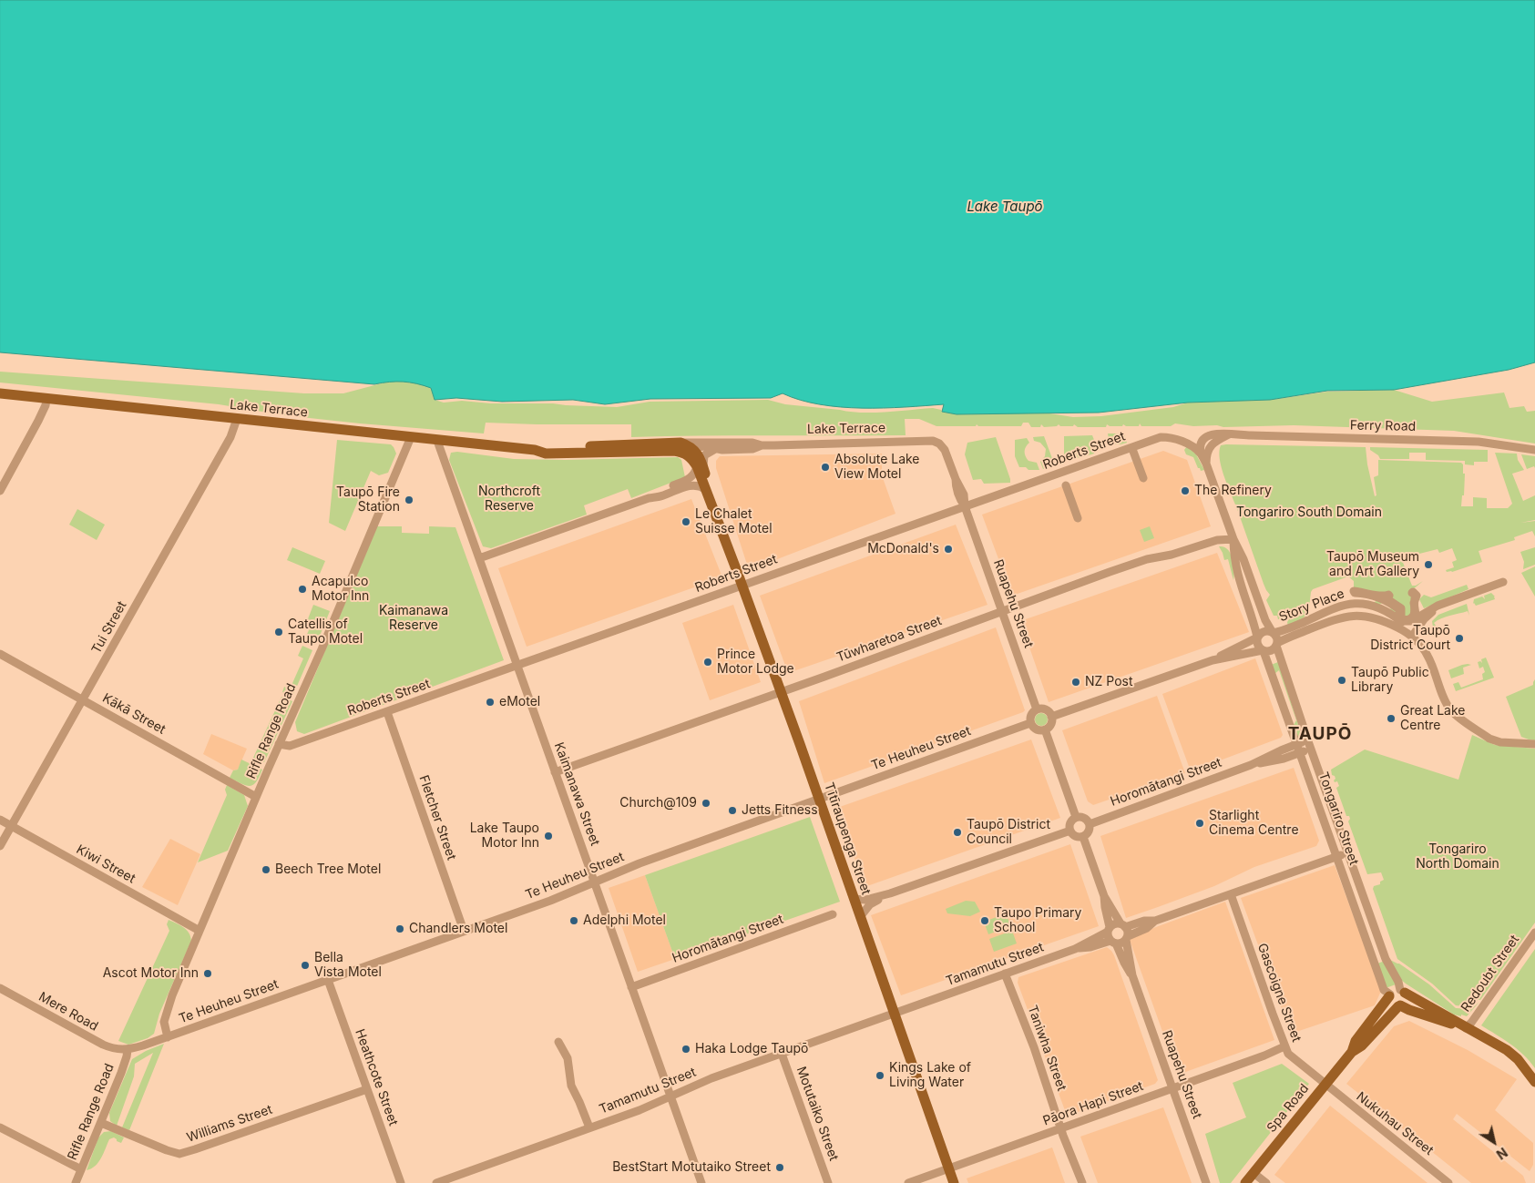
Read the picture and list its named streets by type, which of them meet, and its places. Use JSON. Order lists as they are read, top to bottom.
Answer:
{
  "streets": {
    "main road": ["Lake Terrace", "Tītīraupenga Street", "Spa Road"],
    "street": [
      "Ferry Road",
      "Roberts Street",
      "Ruapehu Street",
      "Story Place",
      "Tui Street",
      "Tūwharetoa Street",
      "Kākā Street",
      "Rifle Range Road",
      "Te Heuheu Street",
      "Horomātangi Street",
      "Kaimanawa Street",
      "Fletcher Street",
      "Tongariro Street",
      "Kiwi Street",
      "Tamamutu Street",
      "Redoubt Street",
      "Gascoigne Street",
      "Mere Road",
      "Taniwha Street",
      "Heathcote Street",
      "Pāora Hapi Street",
      "Motutaiko Street",
      "Williams Street",
      "Nukuhau Street"
    ]
  },
  "crossings": [
    ["Lake Terrace", "Ruapehu Street"],
    ["Lake Terrace", "Tui Street"],
    ["Lake Terrace", "Rifle Range Road"],
    ["Lake Terrace", "Kaimanawa Street"],
    ["Lake Terrace", "Tītīraupenga Street"],
    ["Ferry Road", "Roberts Street"],
    ["Roberts Street", "Ruapehu Street"],
    ["Roberts Street", "Rifle Range Road"],
    ["Roberts Street", "Kaimanawa Street"],
    ["Roberts Street", "Fletcher Street"],
    ["Roberts Street", "Tītīraupenga Street"],
    ["Ruapehu Street", "Tūwharetoa Street"],
    ["Ruapehu Street", "Te Heuheu Street"],
    ["Ruapehu Street", "Tamamutu Street"],
    ["Ruapehu Street", "Pāora Hapi Street"],
    ["Story Place", "Tongariro Street"],
    ["Tui Street", "Kākā Street"],
    ["Tui Street", "Kiwi Street"],
    ["Tūwharetoa Street", "Kaimanawa Street"],
    ["Tūwharetoa Street", "Tītīraupenga Street"],
    ["Kākā Street", "Rifle Range Road"],
    ["Rifle Range Road", "Te Heuheu Street"],
    ["Rifle Range Road", "Kiwi Street"],
    ["Rifle Range Road", "Mere Road"],
    ["Rifle Range Road", "Williams Street"],
    ["Te Heuheu Street", "Kaimanawa Street"],
    ["Te Heuheu Street", "Fletcher Street"],
    ["Te Heuheu Street", "Tītīraupenga Street"],
    ["Te Heuheu Street", "Mere Road"],
    ["Te Heuheu Street", "Heathcote Street"],
    ["Horomātangi Street", "Kaimanawa Street"],
    ["Horomātangi Street", "Tongariro Street"],
    ["Kaimanawa Street", "Tamamutu Street"],
    ["Tongariro Street", "Spa Road"],
    ["Tītīraupenga Street", "Tamamutu Street"],
    ["Tītīraupenga Street", "Pāora Hapi Street"],
    ["Tamamutu Street", "Taniwha Street"],
    ["Tamamutu Street", "Motutaiko Street"],
    ["Gascoigne Street", "Pāora Hapi Street"],
    ["Gascoigne Street", "Spa Road"],
    ["Gascoigne Street", "Nukuhau Street"],
    ["Taniwha Street", "Pāora Hapi Street"],
    ["Heathcote Street", "Williams Street"],
    ["Spa Road", "Nukuhau Street"]
  ],
  "districts": ["TAUPŌ"],
  "water": ["Lake Taupō"],
  "parks": [
    "Northcroft Reserve",
    "Tongariro South Domain",
    "Kaimanawa Reserve",
    "Tongariro North Domain"
  ],
  "places": [
    "Absolute Lake View Motel",
    "The Refinery",
    "Taupō Fire Station",
    "Le Chalet Suisse Motel",
    "McDonald's",
    "Taupō Museum and Art Gallery",
    "Acapulco Motor Inn",
    "Catellis of Taupo Motel",
    "Taupō District Court",
    "Prince Motor Lodge",
    "Taupō Public Library",
    "NZ Post",
    "eMotel",
    "Great Lake Centre",
    "Church@109",
    "Jetts Fitness",
    "Starlight Cinema Centre",
    "Taupō District Council",
    "Lake Taupo Motor Inn",
    "Beech Tree Motel",
    "Adelphi Motel",
    "Taupo Primary School",
    "Chandlers Motel",
    "Bella Vista Motel",
    "Ascot Motor Inn",
    "Haka Lodge Taupō",
    "Kings Lake of Living Water",
    "BestStart Motutaiko Street"
  ],
  "north": "bottom right"
}
